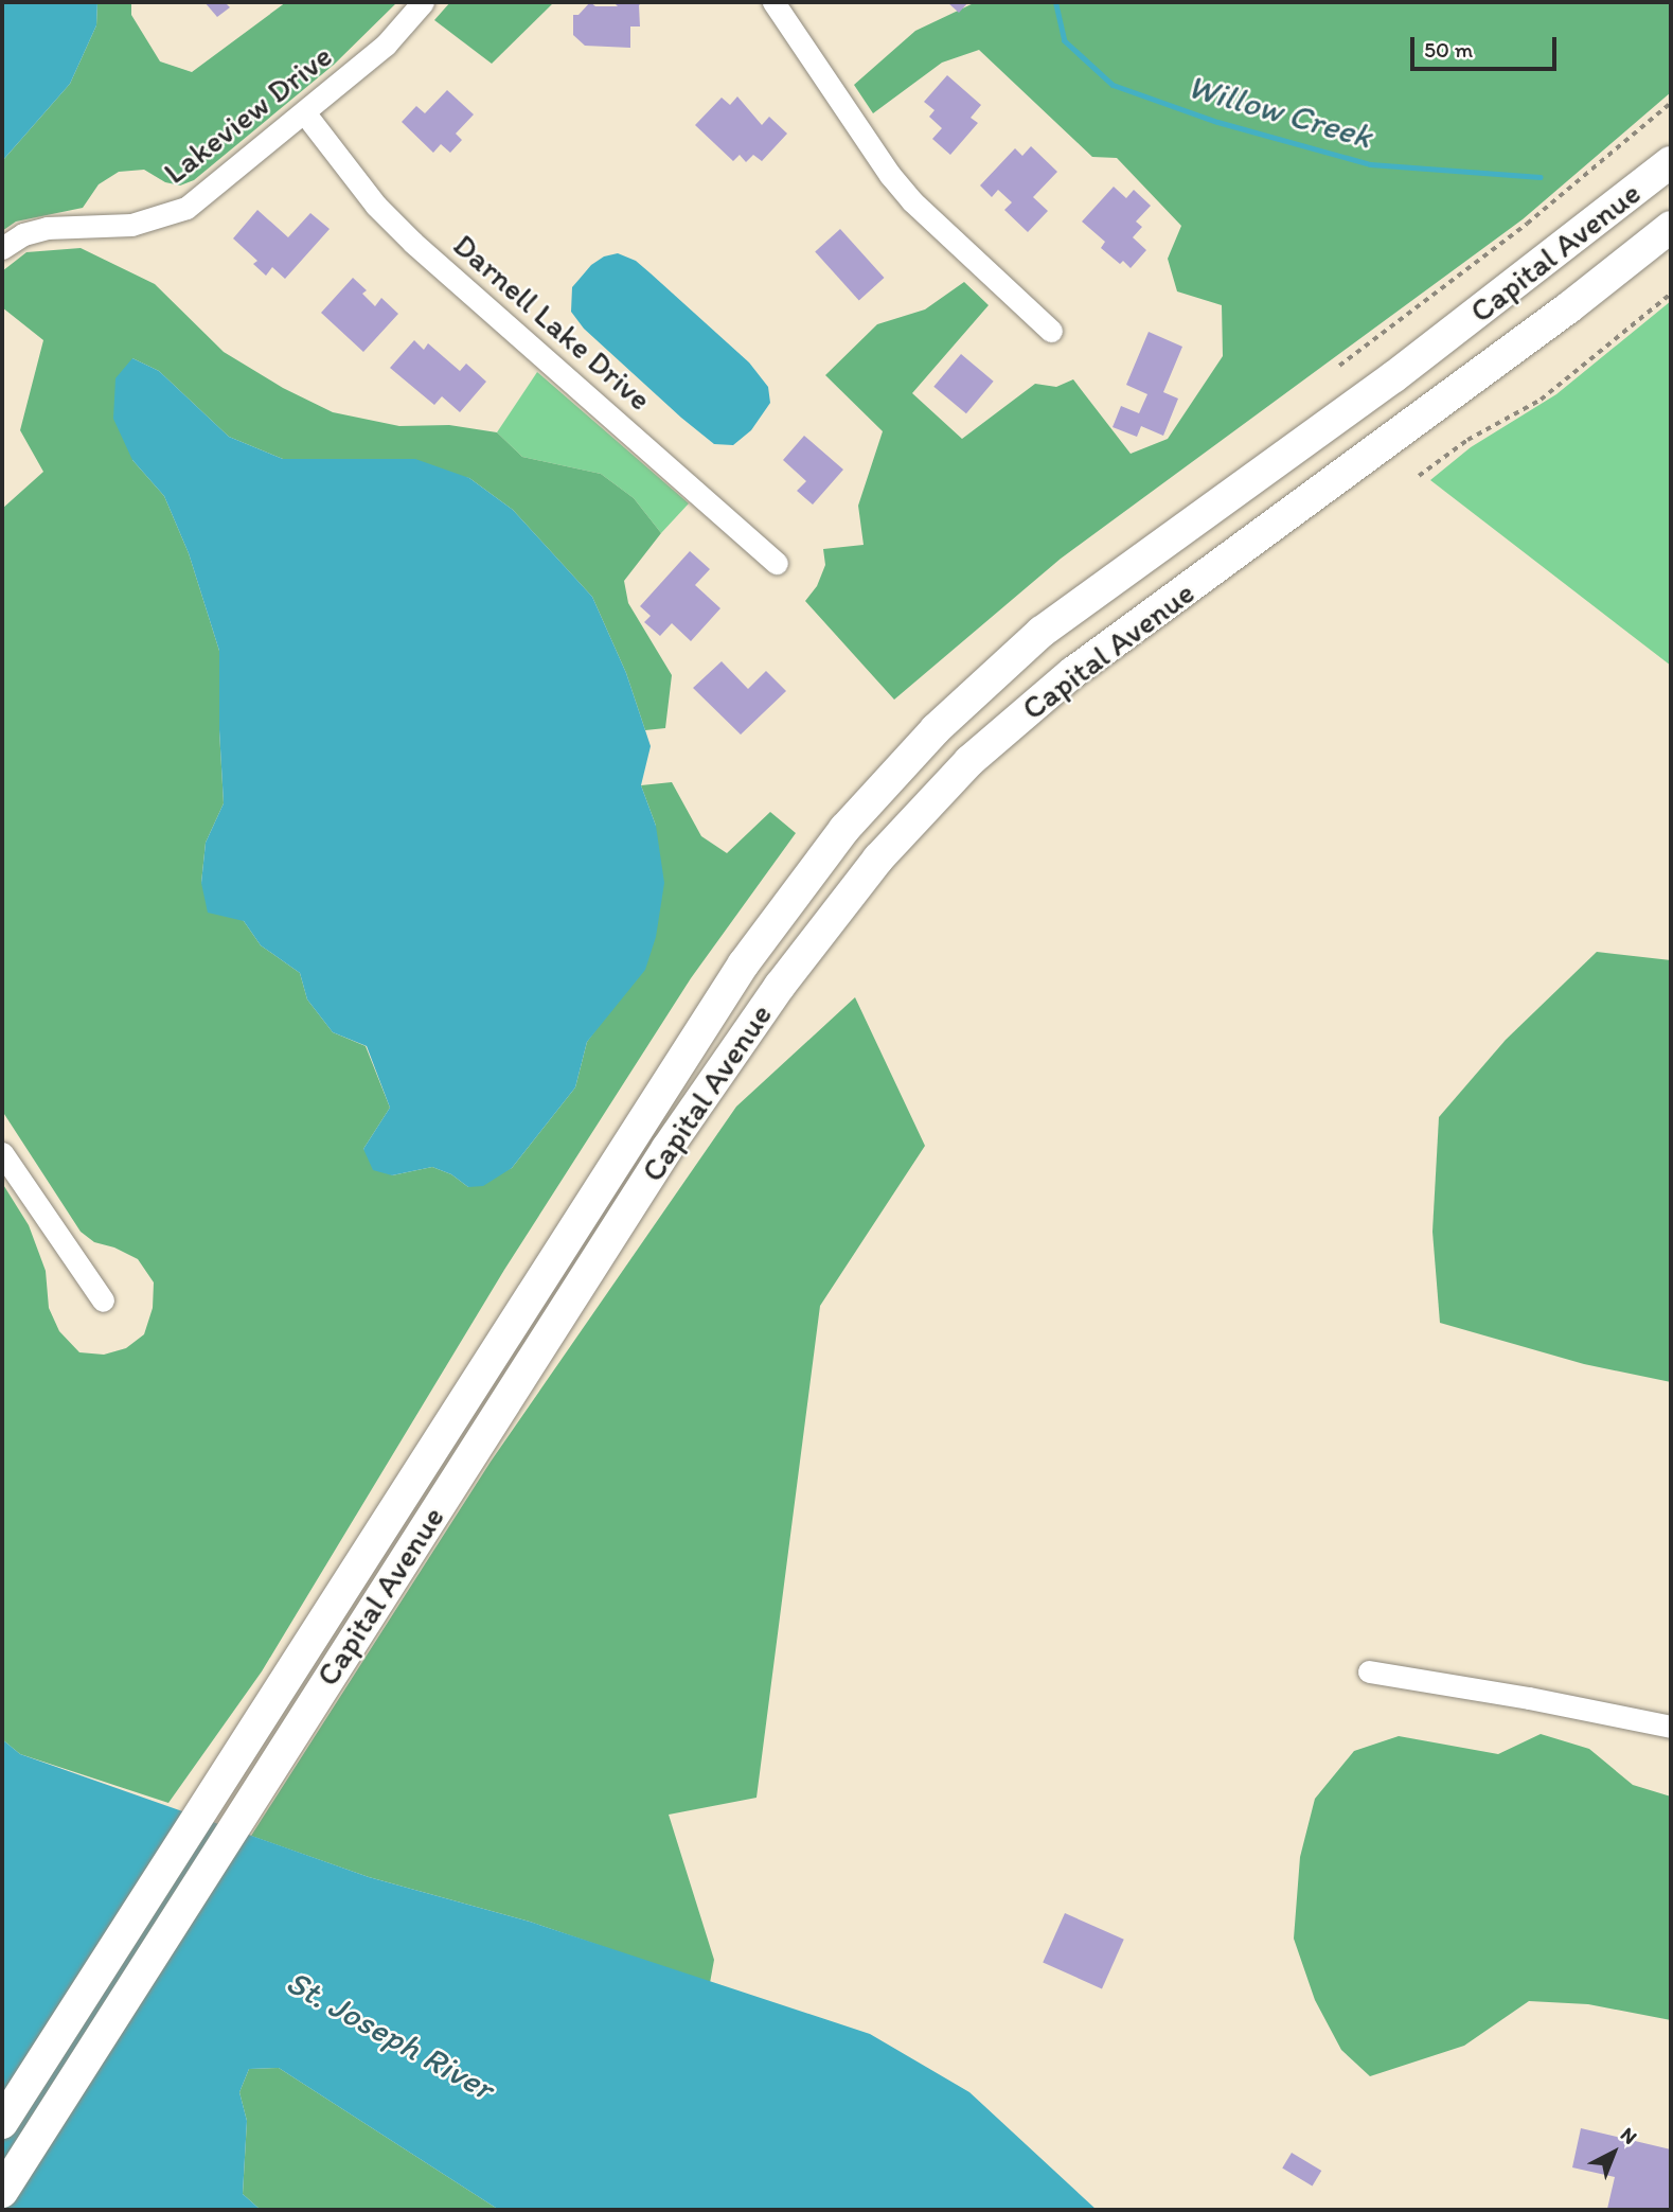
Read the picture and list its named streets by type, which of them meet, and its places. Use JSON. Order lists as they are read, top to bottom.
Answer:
{
  "streets": {
    "highway": ["Capital Avenue"],
    "street": ["Lakeview Drive", "Darnell Lake Drive"]
  },
  "crossings": [
    ["Lakeview Drive", "Darnell Lake Drive"]
  ],
  "water": ["Willow Creek", "St. Joseph River"],
  "scale_bar": "50 m",
  "north": "top right"
}
